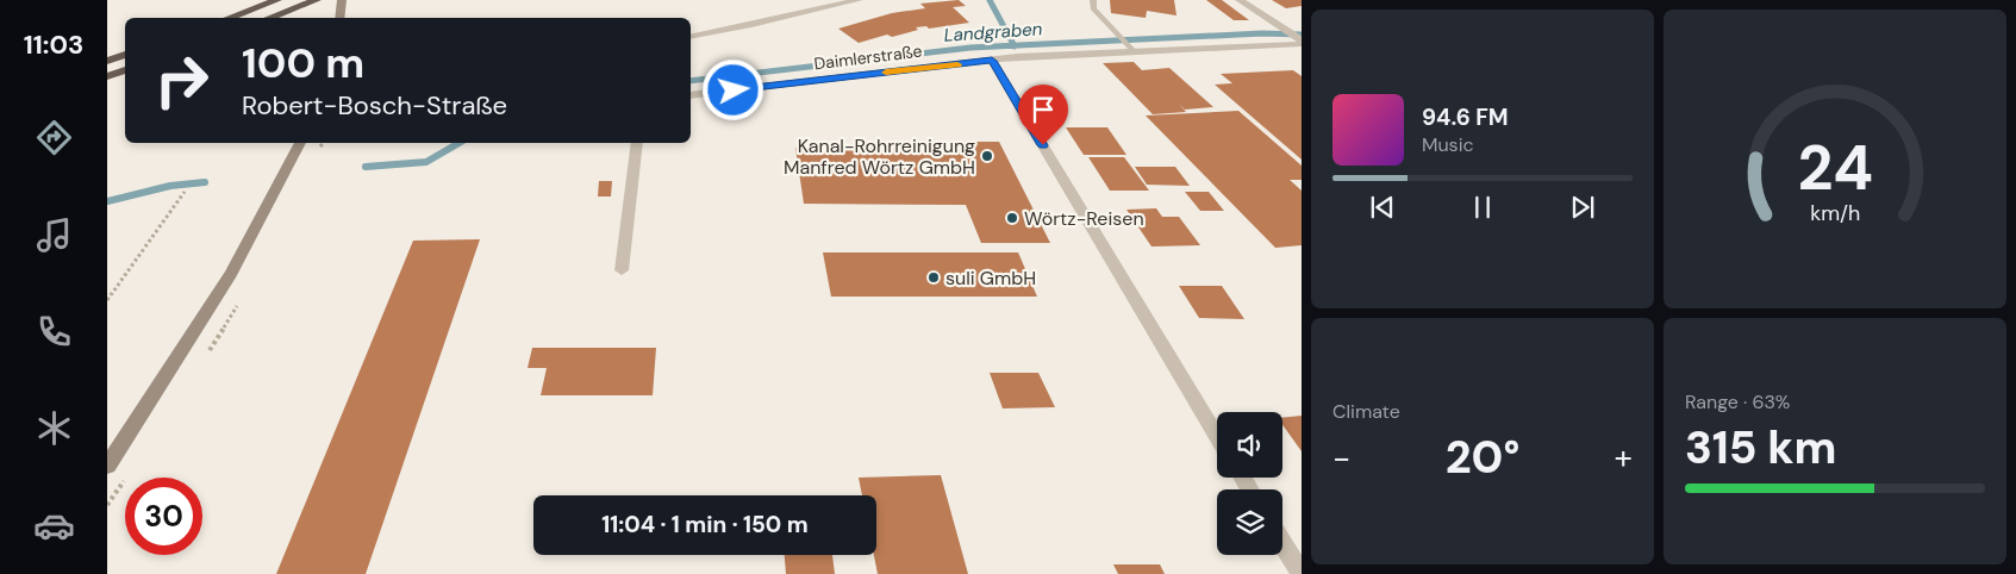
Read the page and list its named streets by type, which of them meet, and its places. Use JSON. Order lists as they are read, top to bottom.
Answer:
{
  "streets": {
    "street": ["Daimlerstraße"]
  },
  "water": ["Landgraben"],
  "places": ["Kanal-Rohrreinigung Manfred Wörtz GmbH", "Wörtz-Reisen", "suli GmbH"],
  "page": {
    "tabs": "11:03",
    "turn": ["100 m", "Robert-Bosch-Straße"],
    "song": ["94.6 FM", "Music"],
    "tile": [
      "Climate",
      ["Range · 63%", "315 km"]
    ],
    "heat": ["−", "20°", "+"],
    "limit": "30",
    "trip": "11:04 · 1 min · 150 m",
    "gauge": ["24", "km/h"]
  }
}
